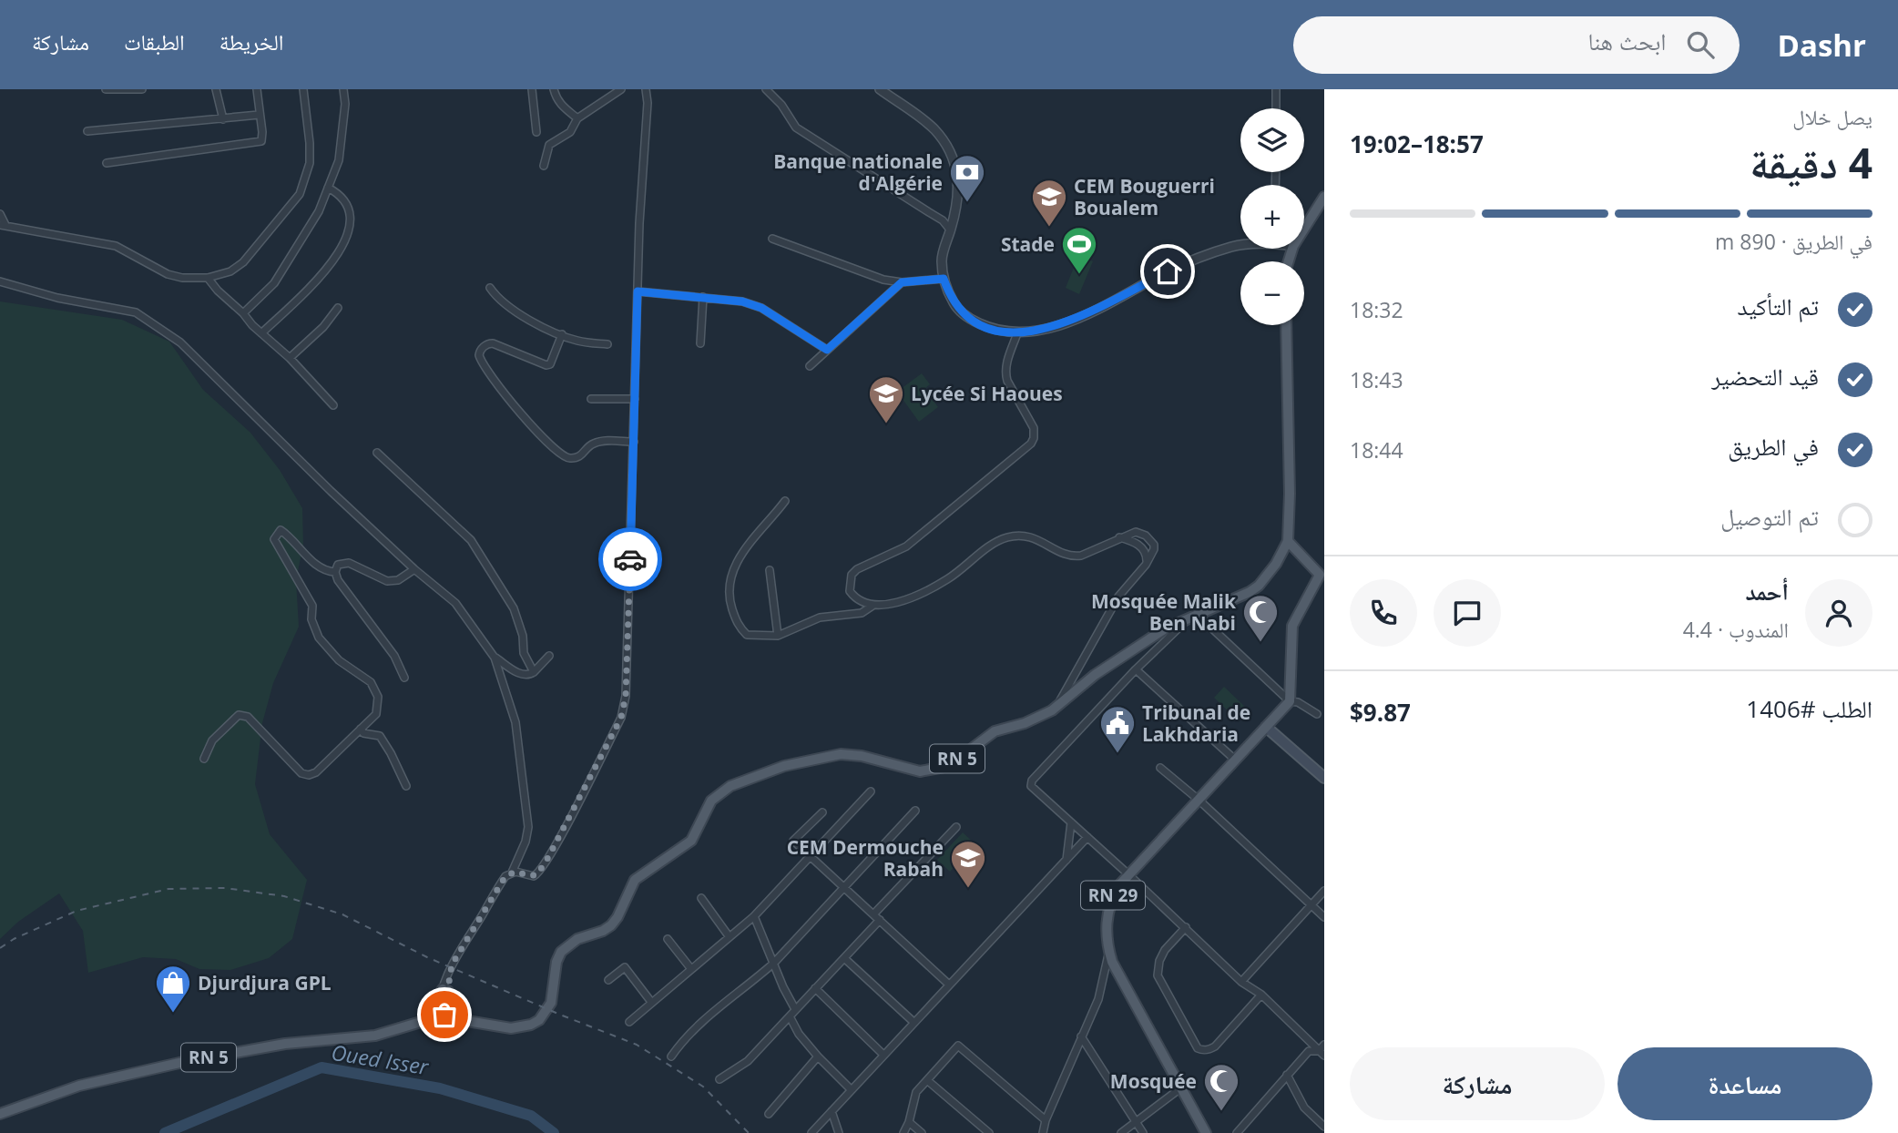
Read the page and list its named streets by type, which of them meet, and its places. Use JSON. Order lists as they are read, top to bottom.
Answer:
{
  "streets": {
    "main road": ["RN 5", "RN 29"]
  },
  "water": ["Oued Isser"],
  "places": {
    "bank": ["Banque nationale d'Algérie"],
    "school or university": ["CEM Bouguerri Boualem", "Lycée Si Haoues", "CEM Dermouche Rabah"],
    "sports": ["Stade"],
    "mosque": ["Mosquée Malik Ben Nabi", "Mosquée"],
    "public building": ["Tribunal de Lakhdaria"],
    "shop": ["Djurdjura GPL"]
  },
  "page": {
    "header": "Dashr",
    "search": "ابحث هنا",
    "nav": ["الخريطة", "الطبقات", "مشاركة"],
    "heading": ["4 دقيقة", "يصل خلال", "18:57–19:02"],
    "panel": [
      "أحمد",
      "المندوب · 4.4",
      "الطلب #1406",
      "$9.87"
    ],
    "map_buttons": ["+", "−"],
    "bar": "في الطريق · 890 m",
    "list": [
      ["تم التأكيد", "18:32"],
      ["قيد التحضير", "18:43"],
      ["في الطريق", "18:44"],
      "تم التوصيل"
    ],
    "buttons": ["مساعدة", "مشاركة"]
  }
}
